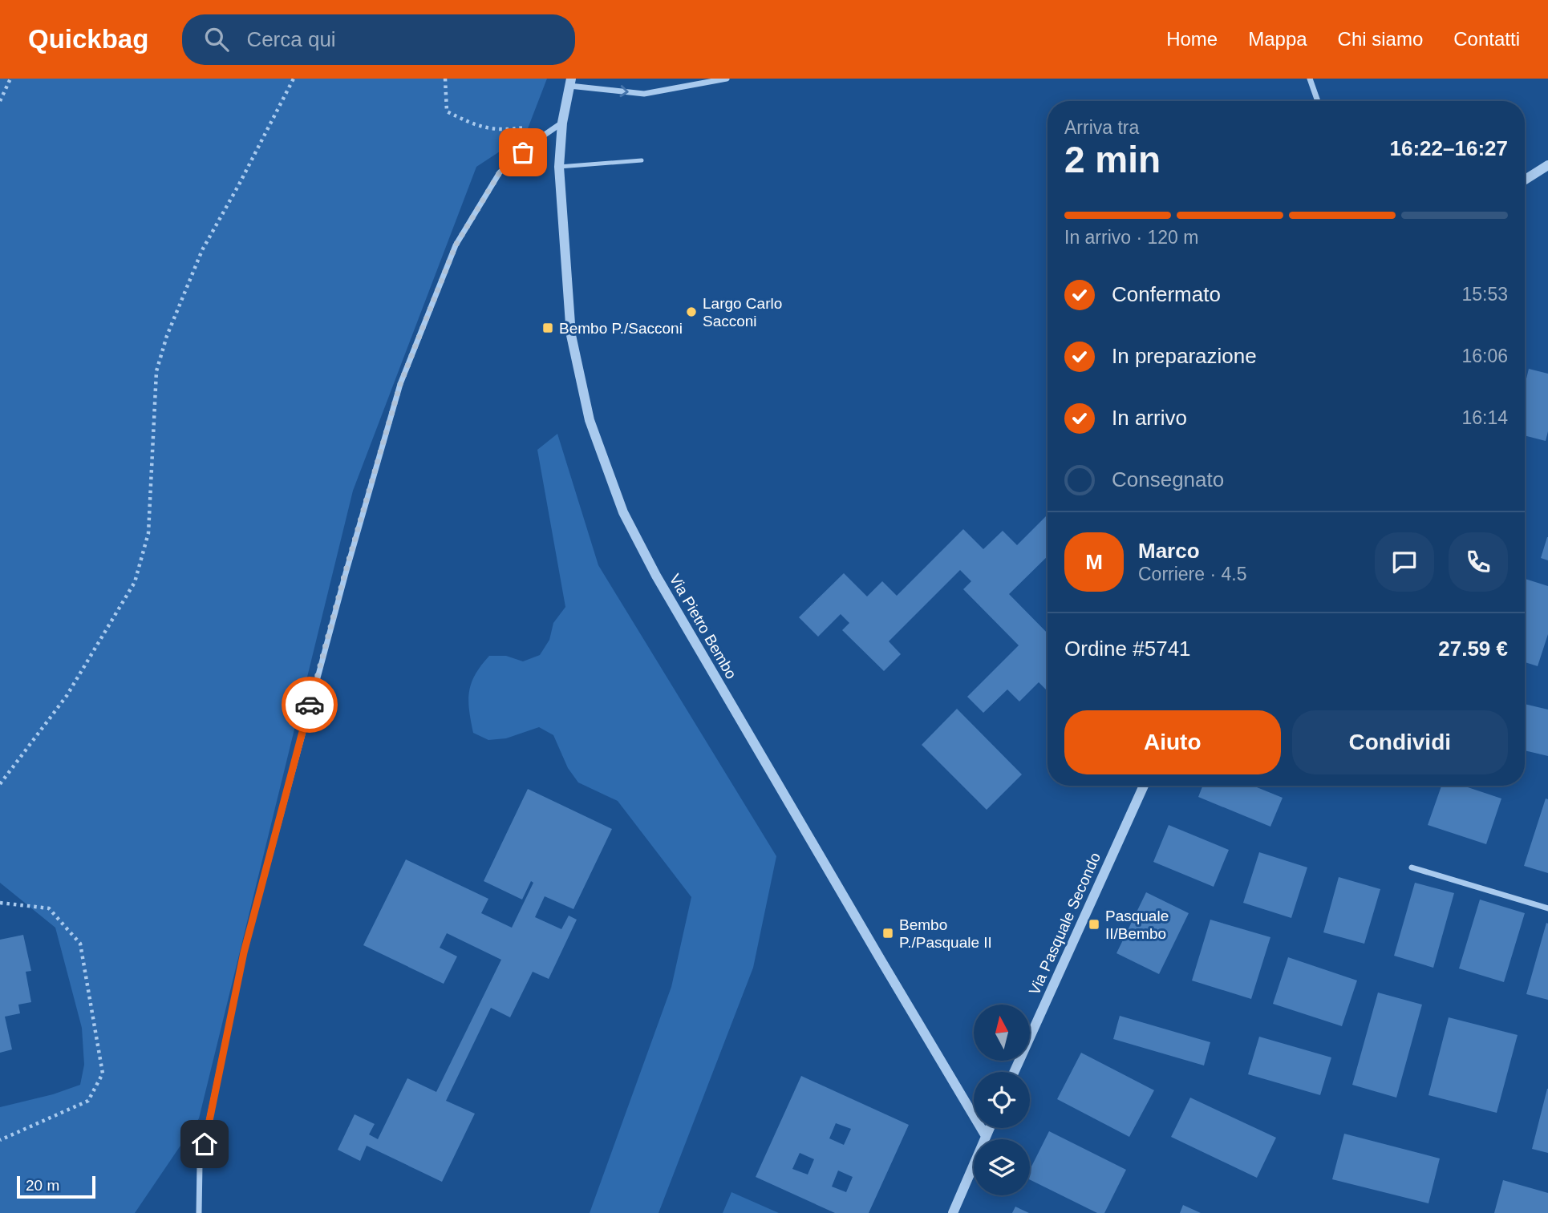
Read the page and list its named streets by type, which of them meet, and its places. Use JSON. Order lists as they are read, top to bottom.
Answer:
{
  "streets": {
    "street": ["Via Pietro Bembo", "Via Pasquale Secondo"]
  },
  "places": {
    "other": ["Largo Carlo Sacconi"],
    "transit": ["Bembo P./Sacconi", "Pasquale II/Bembo", "Bembo P./Pasquale II"]
  },
  "scale_bar": "20 m",
  "north": "top",
  "page": {
    "header": "Quickbag",
    "search": "Cerca qui",
    "nav": [
      "Home",
      "Mappa",
      "Chi siamo",
      "Contatti"
    ],
    "heading": ["2 min", "Arriva tra", "16:22–16:27"],
    "panel": [
      "Marco",
      "Corriere · 4.5",
      "Ordine #5741",
      "27.59 €"
    ],
    "bar": "In arrivo · 120 m",
    "list": [
      ["Confermato", "15:53"],
      ["In preparazione", "16:06"],
      ["In arrivo", "16:14"],
      "Consegnato"
    ],
    "round": "M",
    "buttons": ["Aiuto", "Condividi"],
    "scale": "20 m"
  }
}
